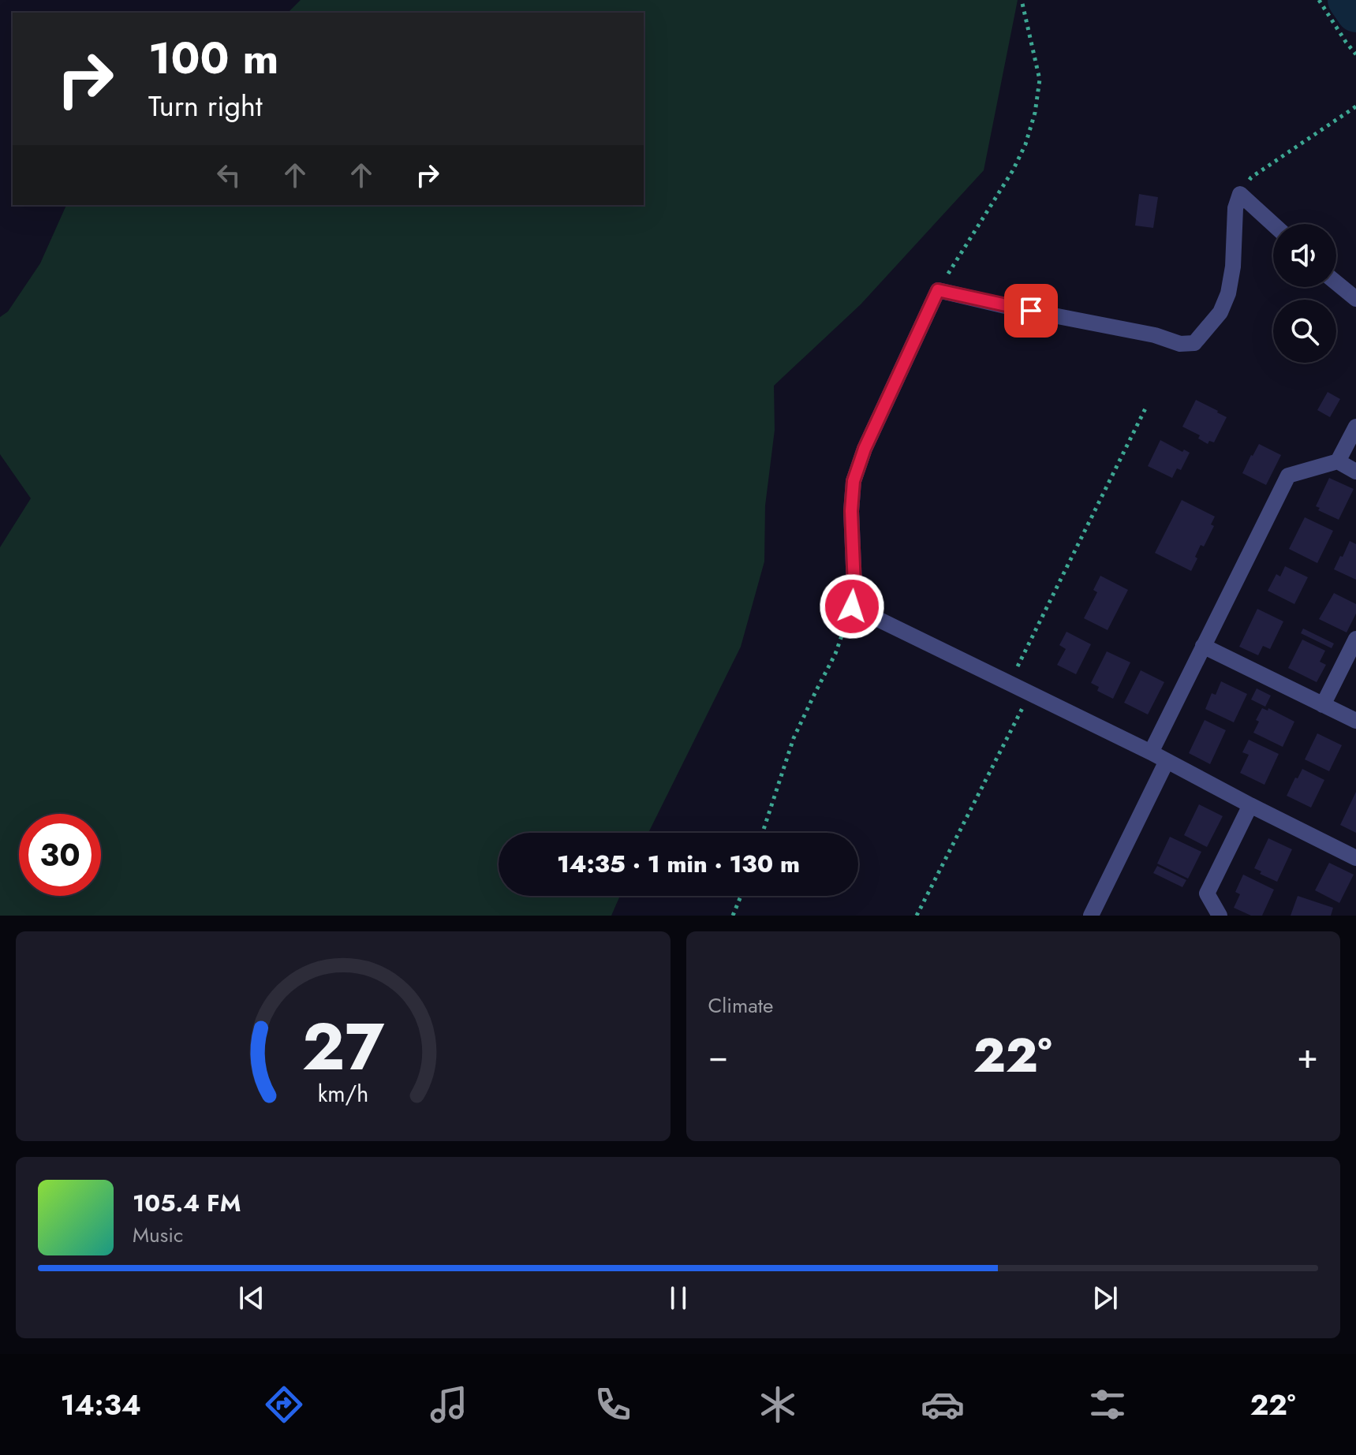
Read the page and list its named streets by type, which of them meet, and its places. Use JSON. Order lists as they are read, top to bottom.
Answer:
{
  "page": {
    "turn": ["100 m", "Turn right"],
    "limit": "30",
    "trip": "14:35 · 1 min · 130 m",
    "tile": "Climate",
    "heat": ["−", "22°", "+"],
    "song": ["105.4 FM", "Music"],
    "tabs": ["14:34", "22°"],
    "gauge": ["27", "km/h"]
  }
}
